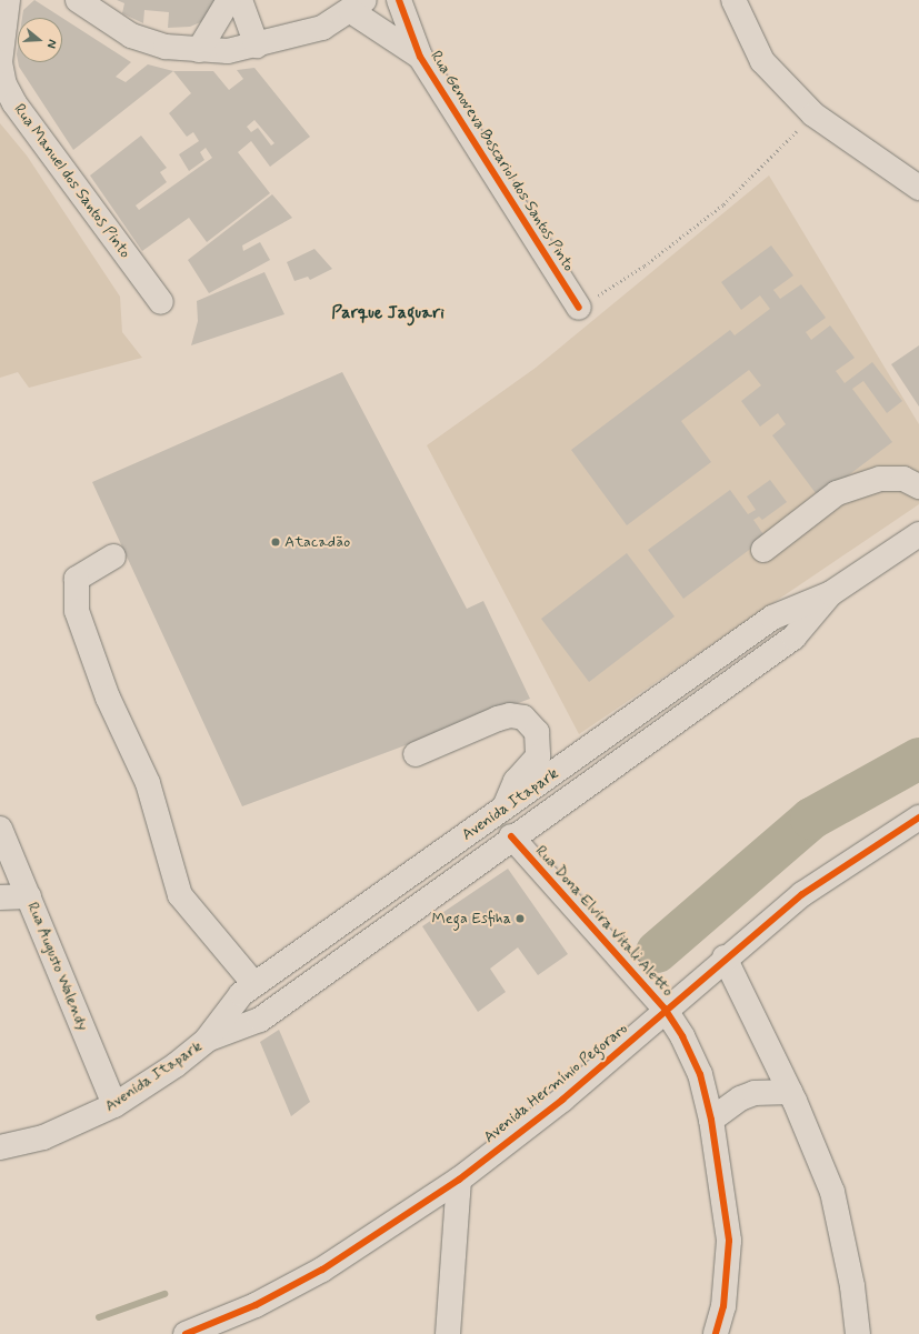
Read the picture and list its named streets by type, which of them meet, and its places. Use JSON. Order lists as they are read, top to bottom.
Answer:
{
  "streets": {
    "street": [
      "Rua Genoveva Boscariol dos Santos Pinto",
      "Rua Manuel dos Santos Pinto",
      "Avenida Itapark",
      "Rua Dona Elvira Vitali Aletto",
      "Rua Augusto Walendy",
      "Avenida Hermínio Pegoraro"
    ]
  },
  "crossings": [
    ["Avenida Itapark", "Rua Dona Elvira Vitali Aletto"],
    ["Avenida Itapark", "Rua Augusto Walendy"],
    ["Rua Dona Elvira Vitali Aletto", "Avenida Hermínio Pegoraro"]
  ],
  "districts": ["Parque Jaguari"],
  "places": ["Atacadão", "Mega Esfiha"],
  "north": "right"
}
